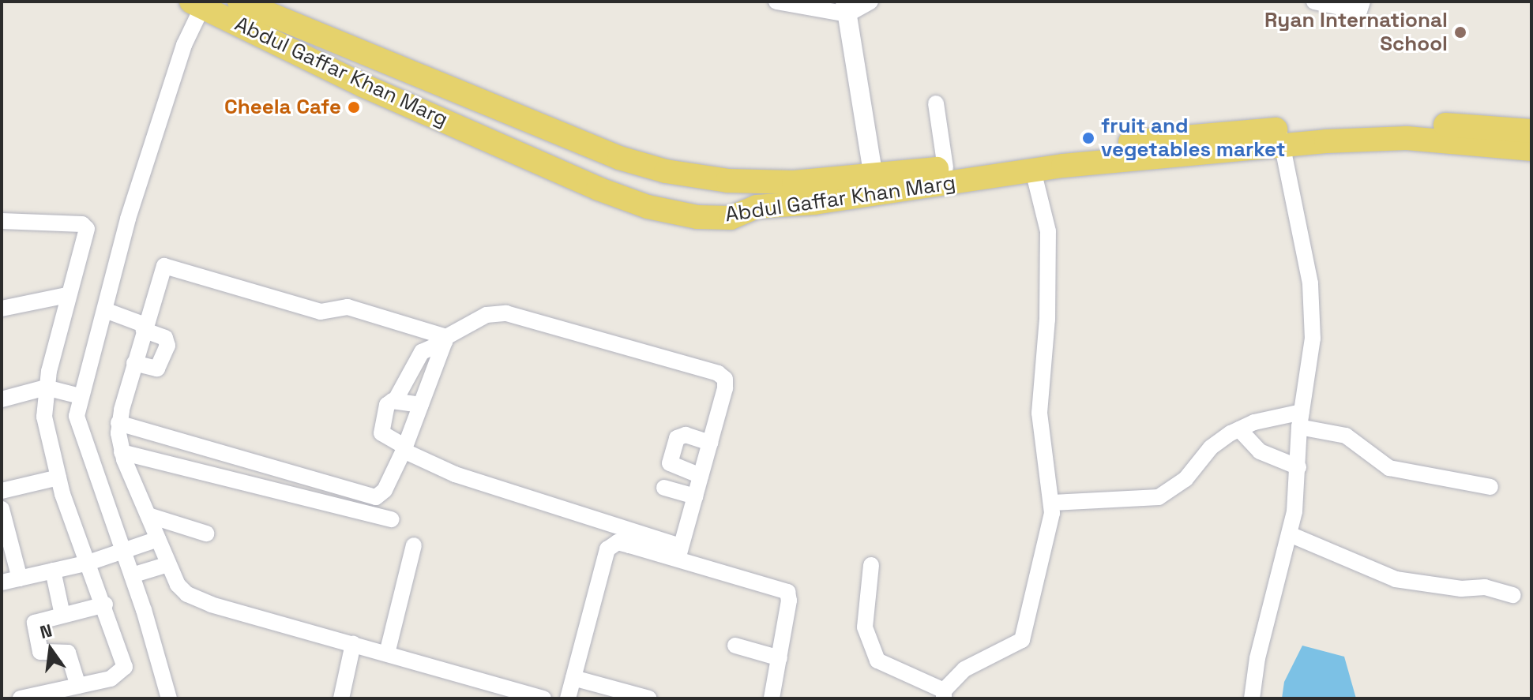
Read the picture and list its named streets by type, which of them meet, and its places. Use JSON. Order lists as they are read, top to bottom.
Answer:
{
  "streets": {
    "main road": ["Abdul Gaffar Khan Marg"]
  },
  "places": ["Ryan International School", "Cheela Cafe", "fruit and vegetables market"],
  "north": "top"
}
